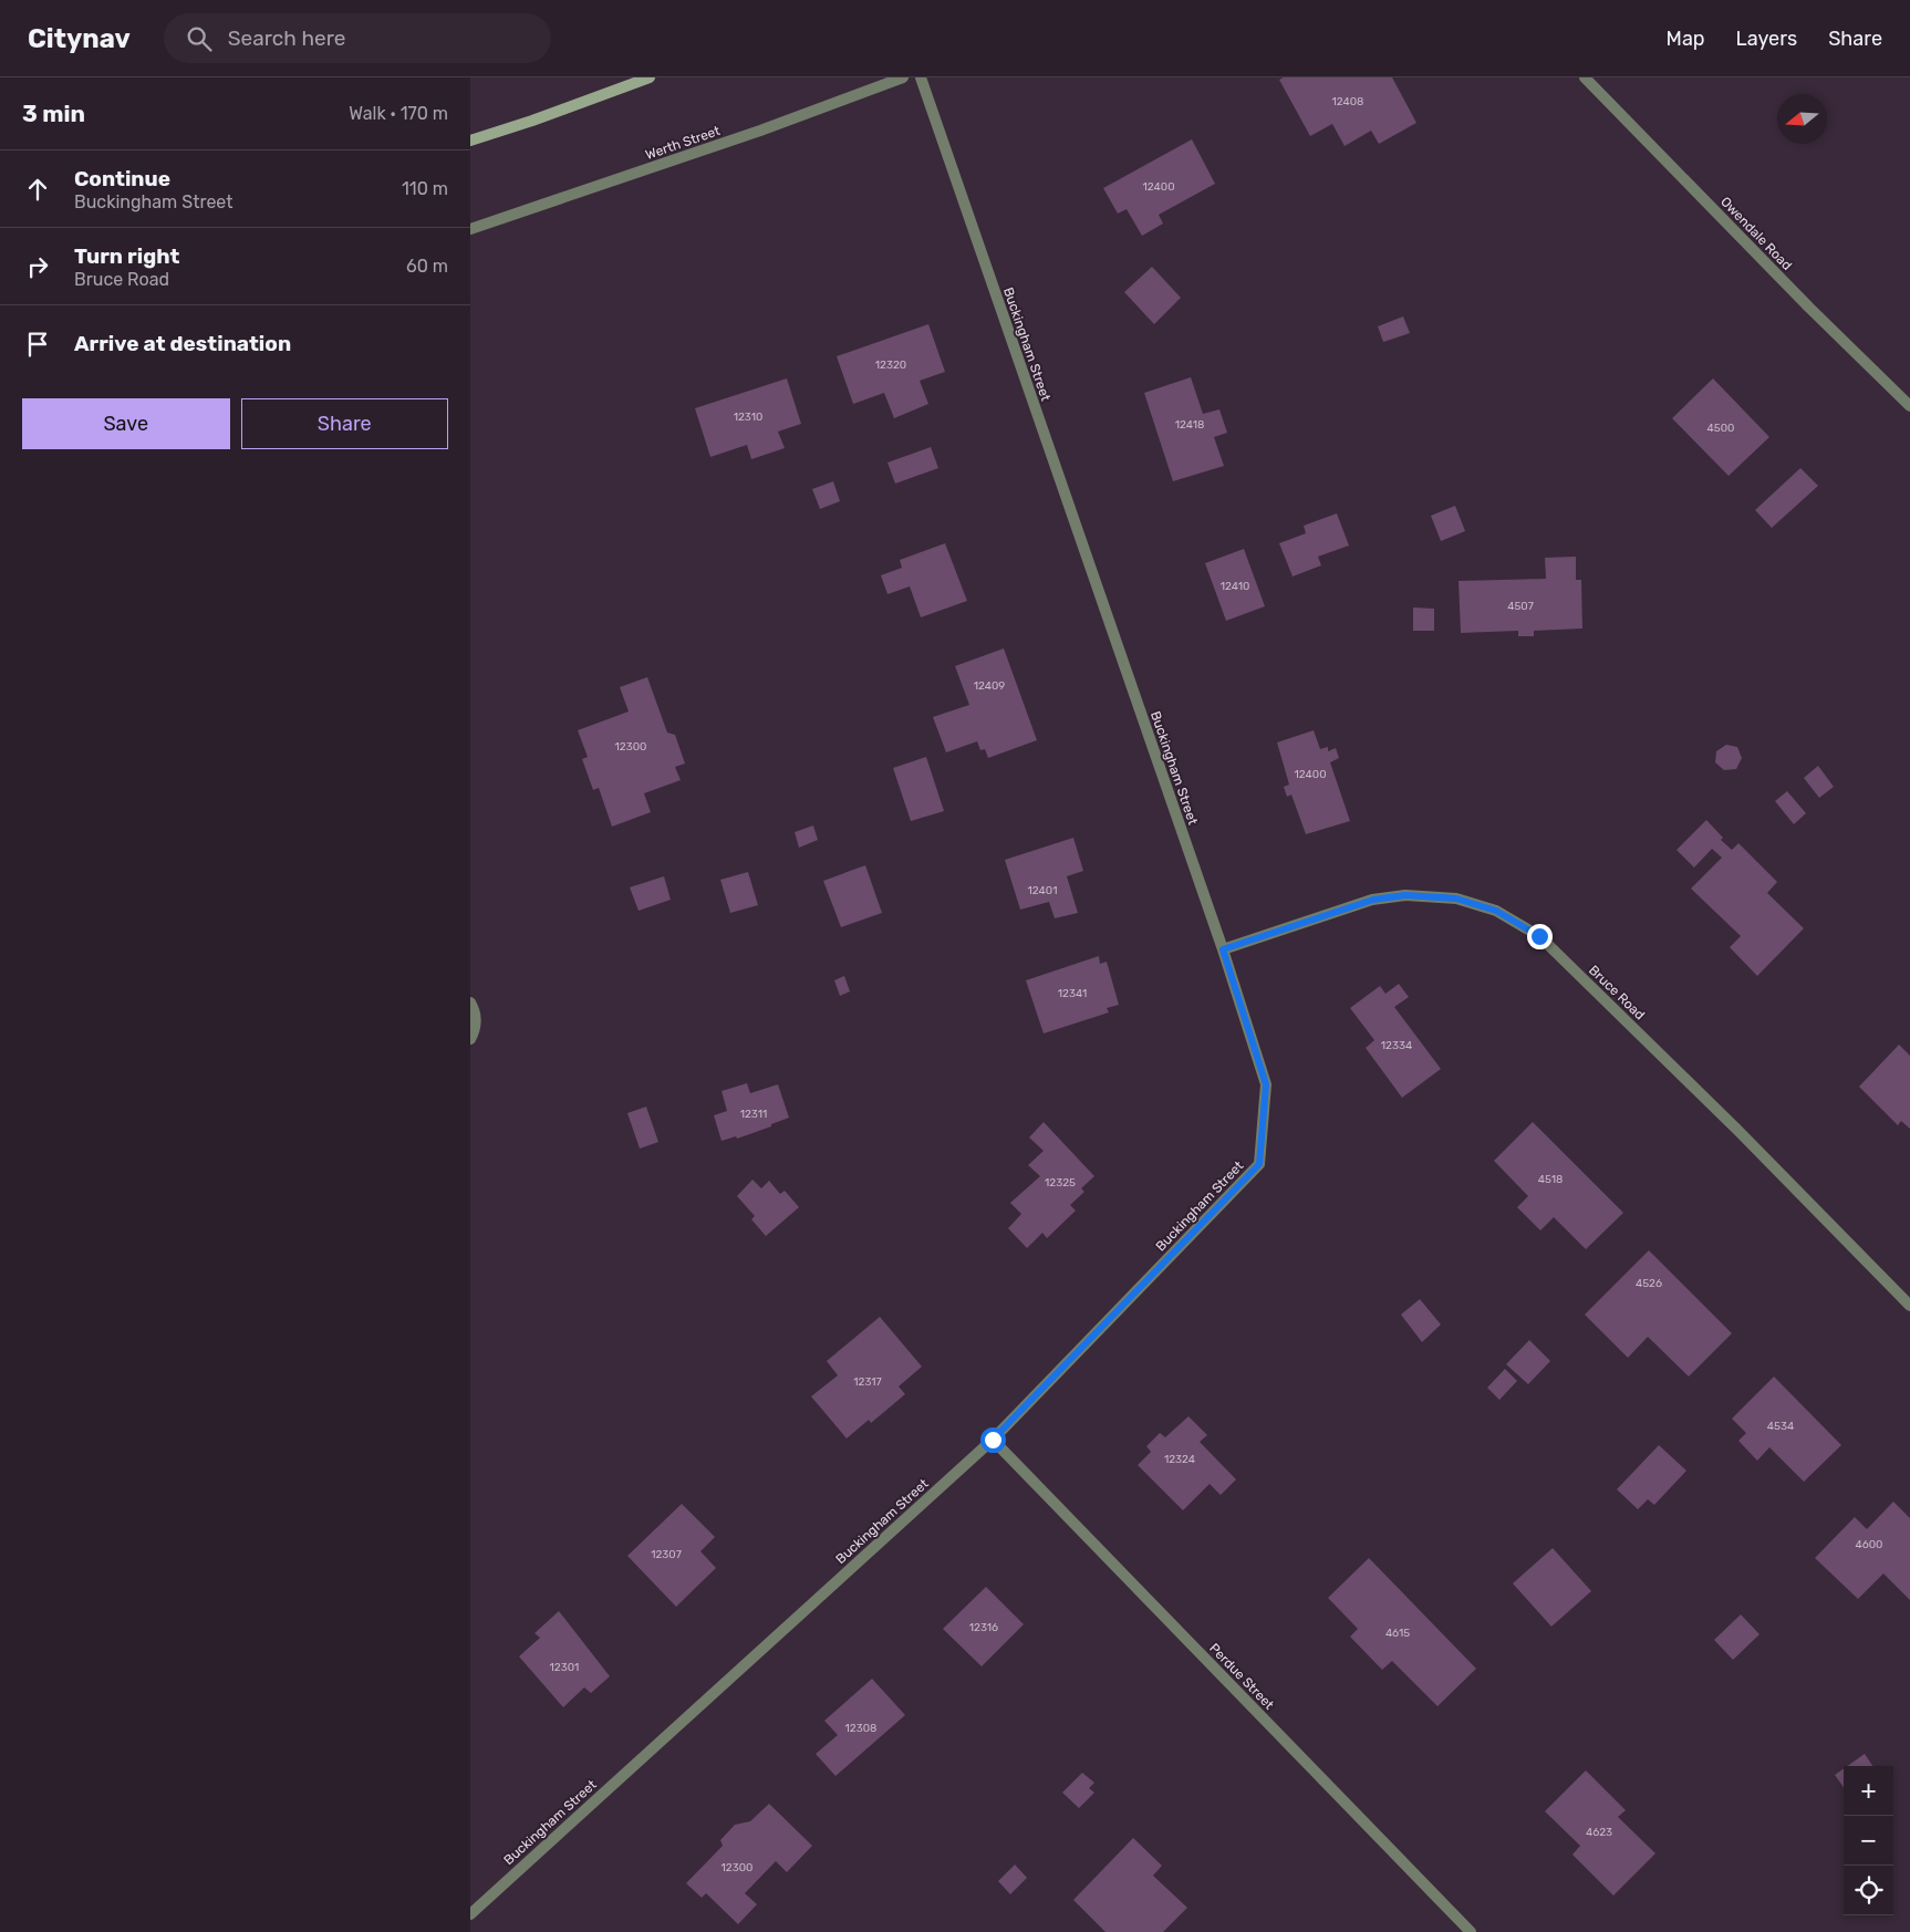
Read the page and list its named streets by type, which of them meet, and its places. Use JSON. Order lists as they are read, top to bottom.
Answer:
{
  "streets": {
    "street": [
      "Werth Street",
      "Owendale Road",
      "Buckingham Street",
      "Bruce Road",
      "Perdue Street"
    ]
  },
  "crossings": [
    ["Buckingham Street", "Bruce Road"],
    ["Buckingham Street", "Perdue Street"]
  ],
  "house_numbers": [
    "12408",
    "12400",
    "12320",
    "12310",
    "12418",
    "4500",
    "12410",
    "4507",
    "12409",
    "12300",
    "12400",
    "12401",
    "12341",
    "12334",
    "12311",
    "4518",
    "12325",
    "4526",
    "12317",
    "4534",
    "12324",
    "4600",
    "12307",
    "12316",
    "4615",
    "12301",
    "12308",
    "4623",
    "12300"
  ],
  "north": "left",
  "page": {
    "header": "Citynav",
    "search": "Search here",
    "nav": ["Map", "Layers", "Share"],
    "heading": ["3 min", "Walk · 170 m"],
    "list": [
      ["Continue", "Buckingham Street", "110 m"],
      ["Turn right", "Bruce Road", "60 m"],
      "Arrive at destination"
    ],
    "buttons": ["Save", "Share"],
    "map_buttons": ["+", "−"]
  }
}
